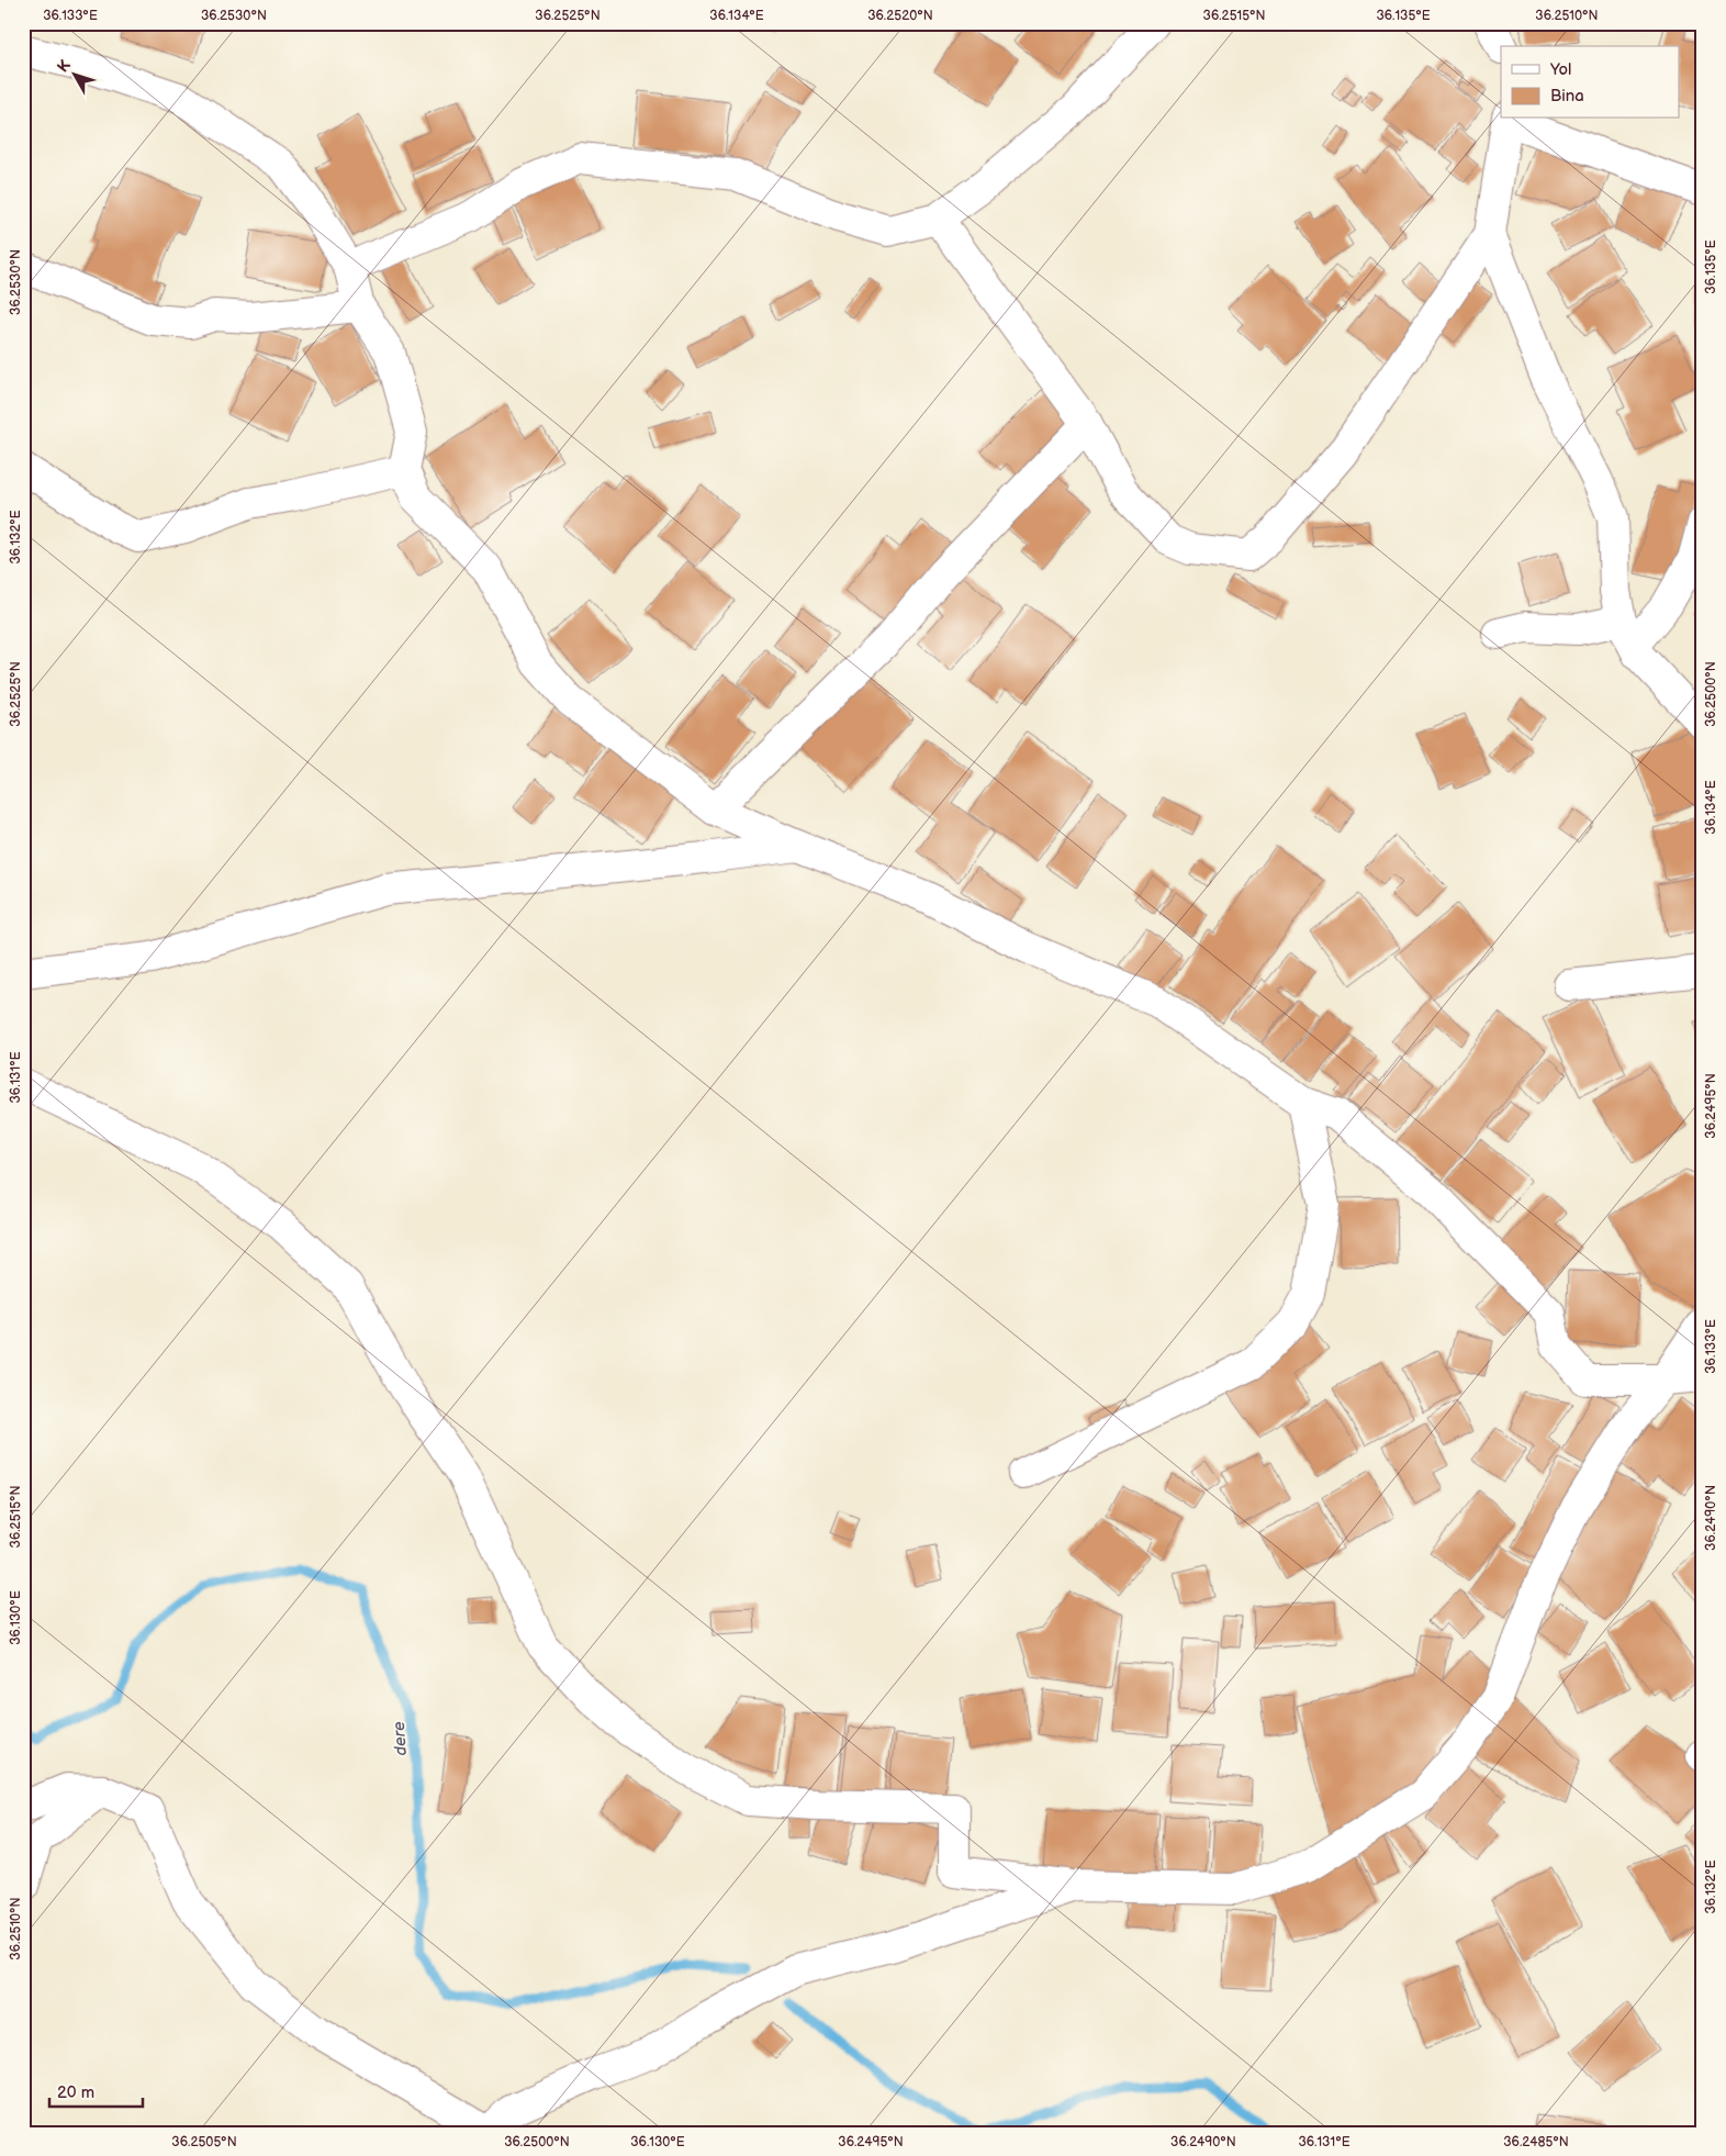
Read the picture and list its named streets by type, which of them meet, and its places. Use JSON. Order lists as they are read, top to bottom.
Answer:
{
  "water": ["dere"],
  "legend": ["Yol", "Bina"],
  "scale_bar": "20 m",
  "north": "top left",
  "coordinates": [
    "36.133°E",
    "36.2530°N",
    "36.2525°N",
    "36.134°E",
    "36.2520°N",
    "36.2515°N",
    "36.135°E",
    "36.2510°N",
    "36.132°E",
    "36.2500°N",
    "36.131°E",
    "36.2495°N",
    "36.2490°N",
    "36.130°E",
    "36.2505°N",
    "36.2485°N"
  ]
}
